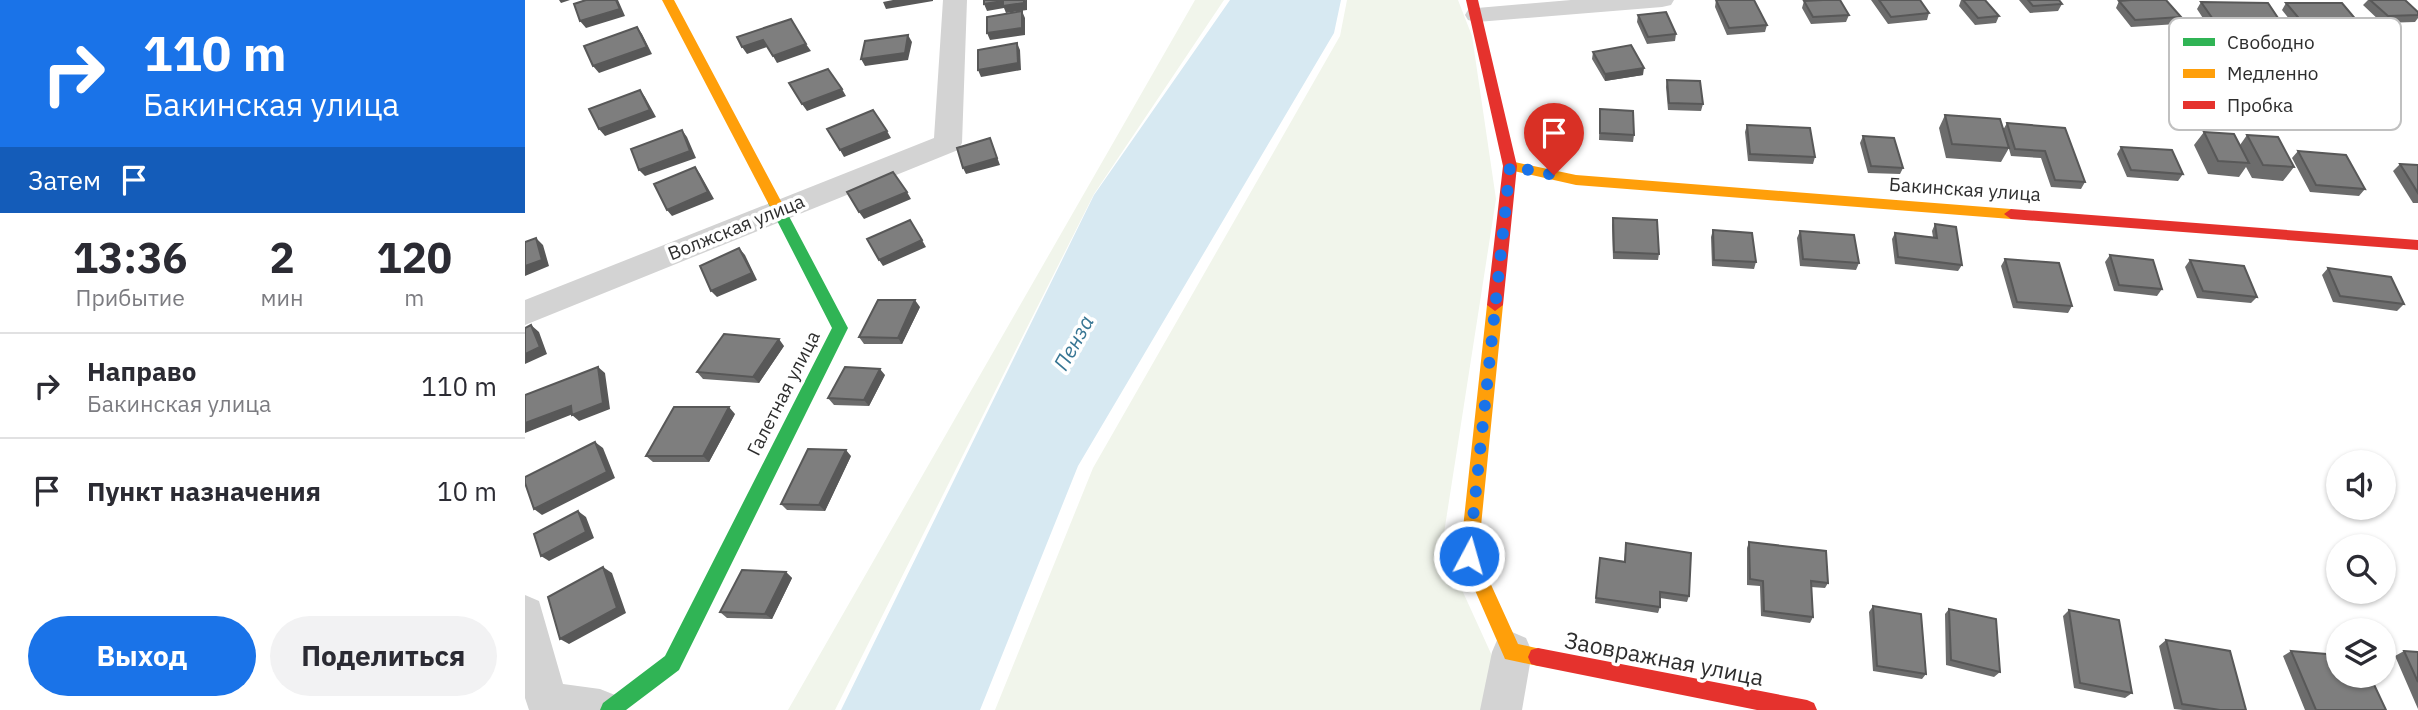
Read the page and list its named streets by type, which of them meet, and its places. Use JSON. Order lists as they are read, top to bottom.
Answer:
{
  "streets": {
    "street": [
      "Бакинская улица",
      "Волжская улица",
      "Галетная улица",
      "Заовражная улица"
    ]
  },
  "crossings": [
    ["Волжская улица", "Галетная улица"]
  ],
  "water": ["Пенза"],
  "legend": ["Свободно", "Медленно", "Пробка"],
  "page": {
    "turn": ["110 m", "Бакинская улица"],
    "then": "Затем",
    "eta": [
      "13:36",
      "Прибытие",
      "2",
      "мин",
      "120",
      "m"
    ],
    "list": [
      {
        "name": "Направо",
        "note": "Бакинская улица",
        "value": "110 m"
      },
      {
        "name": "Пункт назначения",
        "value": "10 m"
      }
    ],
    "buttons": ["Выход", "Поделиться"]
  }
}
